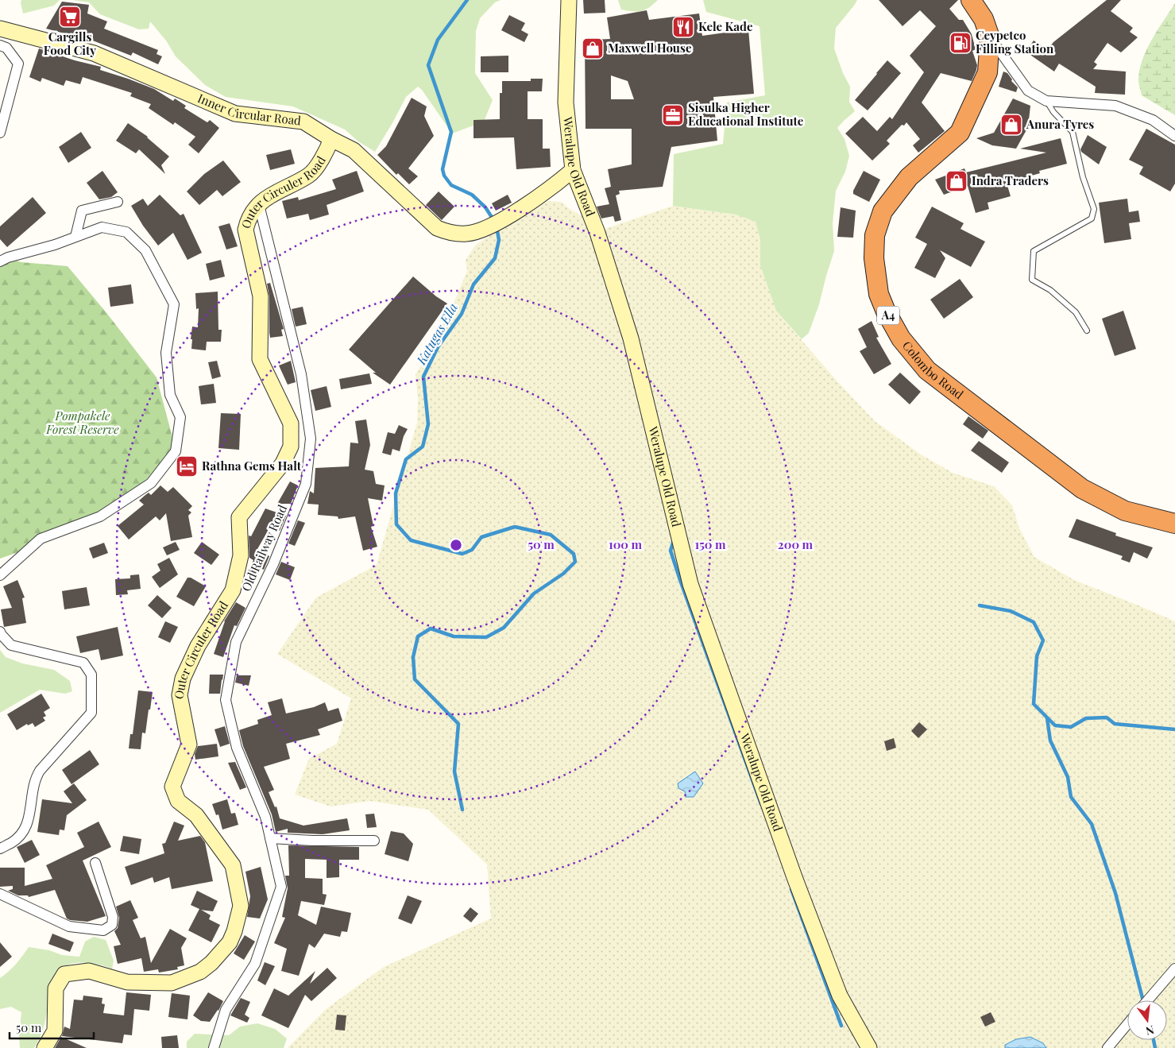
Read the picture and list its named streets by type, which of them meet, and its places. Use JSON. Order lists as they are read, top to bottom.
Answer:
{
  "streets": {
    "highway": ["A4", "Colombo Road"],
    "street": [
      "Inner Circular Road",
      "Weralupe Old Road",
      "Outer Circuler Road",
      "Old Railway Road"
    ]
  },
  "crossings": [
    ["Inner Circular Road", "Weralupe Old Road"],
    ["Inner Circular Road", "Outer Circuler Road"],
    ["Outer Circuler Road", "Old Railway Road"]
  ],
  "water": ["Katugas Ella"],
  "parks": ["Pompakele Forest Reserve"],
  "places": {
    "supermarket": ["Cargills Food City"],
    "restaurant": ["Kele Kade"],
    "fuel station": ["Ceypetco Filling Station"],
    "shop": ["Maxwell House", "Anura Tyres", "Indra Traders"],
    "office": ["Sisulka Higher Educational Institute"],
    "hotel": ["Rathna Gems Halt"]
  },
  "scale_bar": "50 m",
  "north": "bottom",
  "rings": [
    "50 m",
    "100 m",
    "150 m",
    "200 m"
  ]
}
